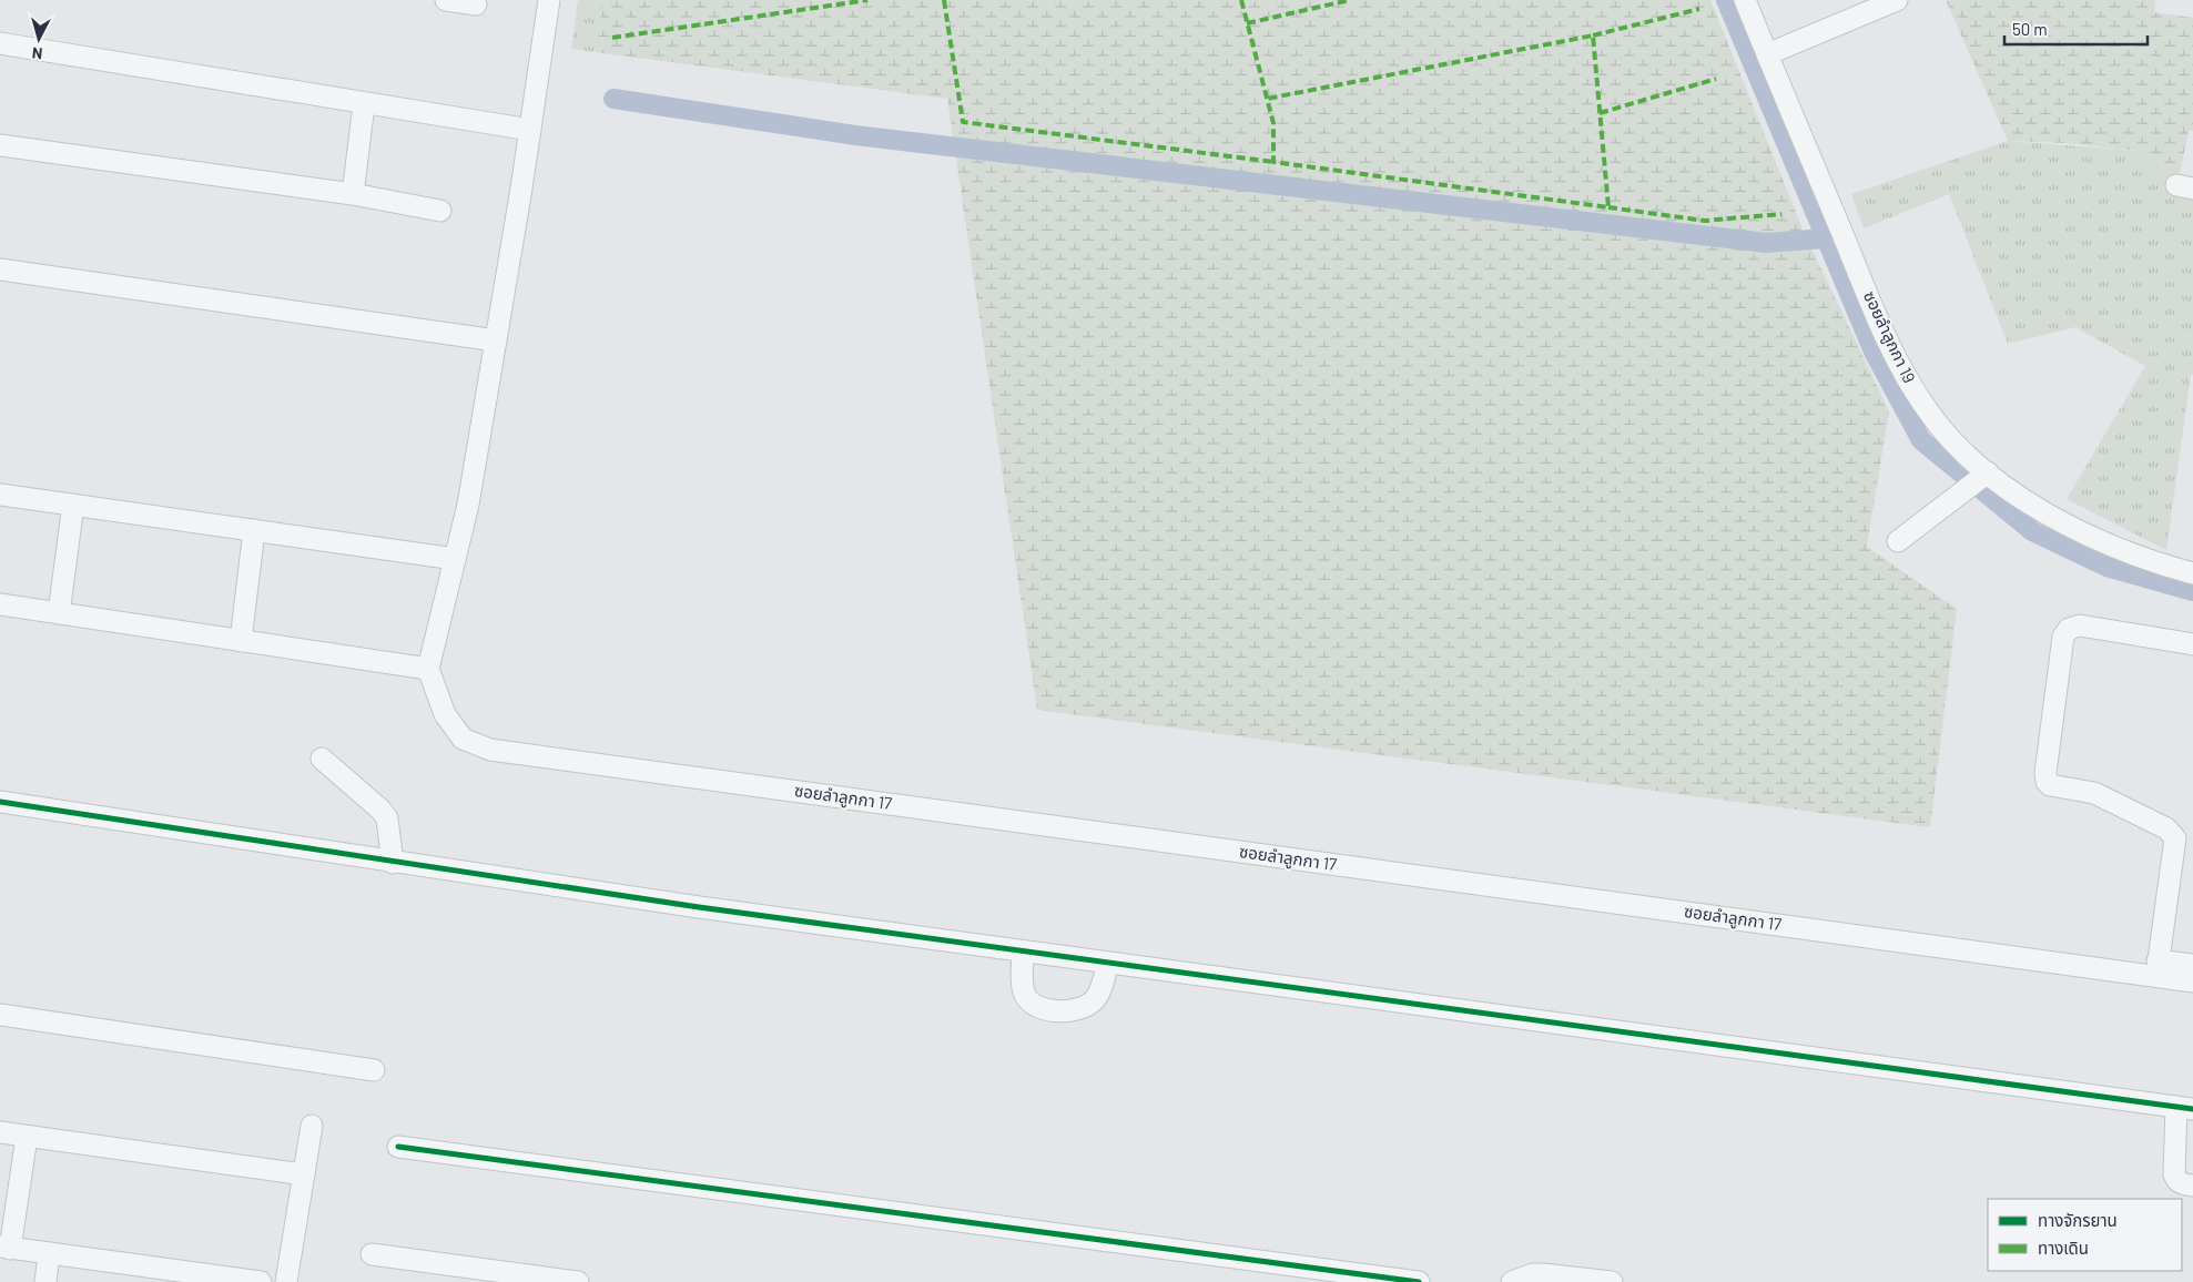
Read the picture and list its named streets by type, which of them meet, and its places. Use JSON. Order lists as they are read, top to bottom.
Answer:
{
  "streets": {
    "street": ["ซอยลำลูกกา 19", "ซอยลำลูกกา 17"]
  },
  "legend": ["ทางจักรยาน", "ทางเดิน"],
  "scale_bar": "50 m",
  "north": "bottom"
}
